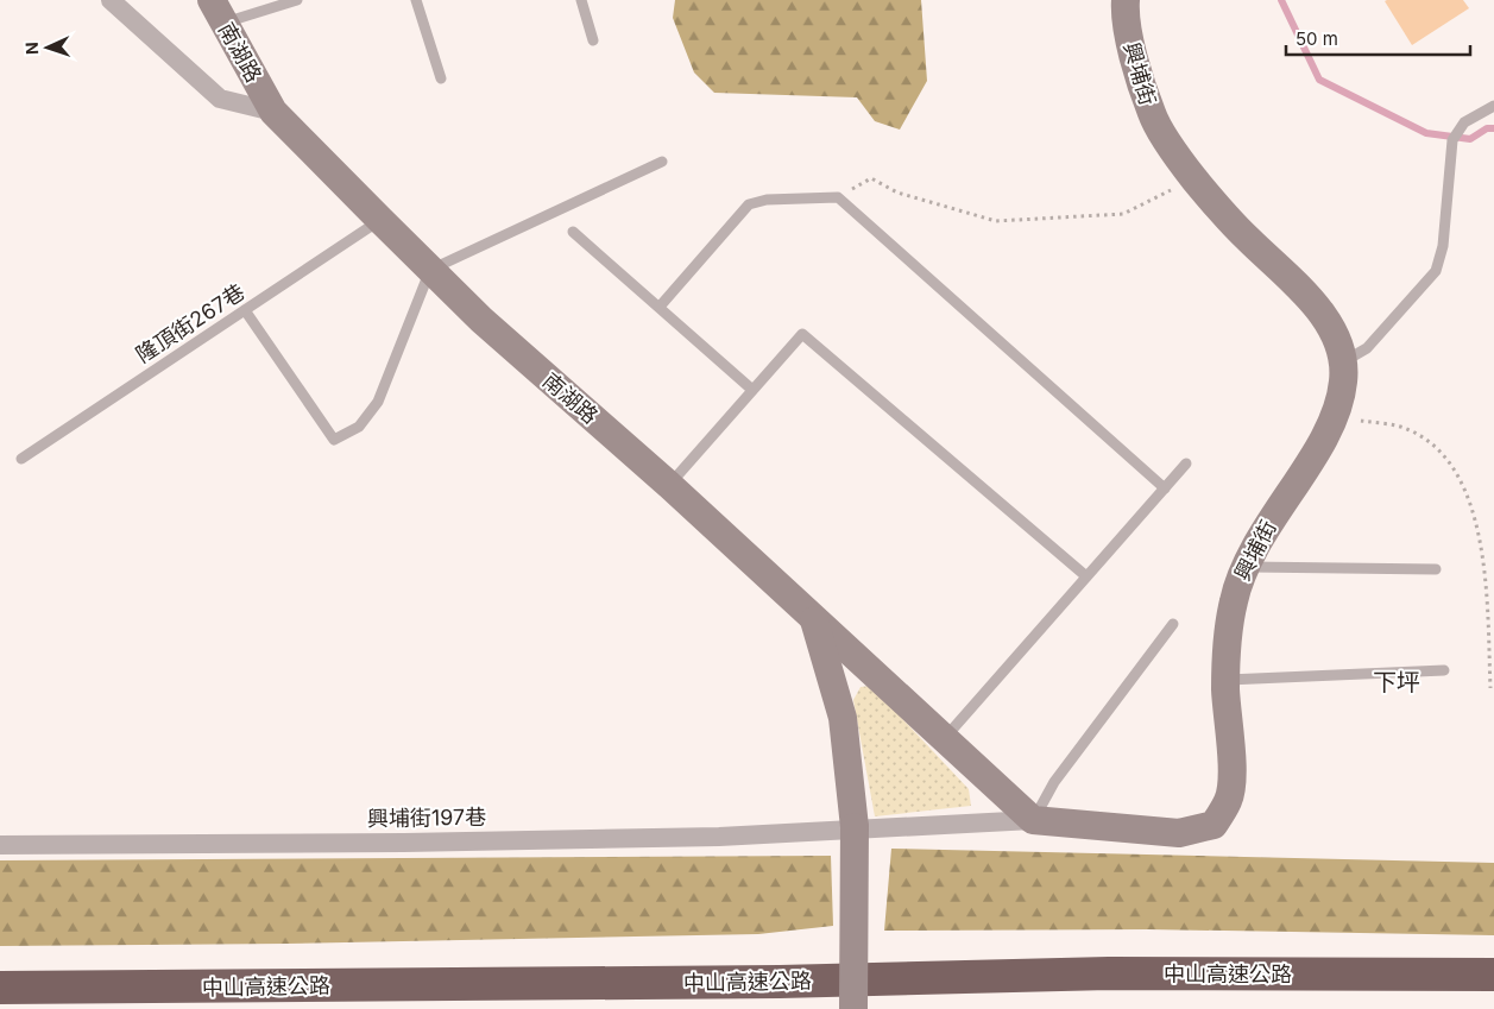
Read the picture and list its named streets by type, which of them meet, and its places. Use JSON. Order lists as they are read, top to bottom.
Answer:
{
  "streets": {
    "highway": ["中山高速公路"],
    "street": ["南湖路", "興埔街", "興埔街197巷"],
    "lane": ["隆頂街267巷"]
  },
  "crossings": [
    ["南湖路", "興埔街"],
    ["南湖路", "隆頂街267巷"],
    ["興埔街", "興埔街197巷"]
  ],
  "districts": ["下坪"],
  "scale_bar": "50 m",
  "north": "left"
}
